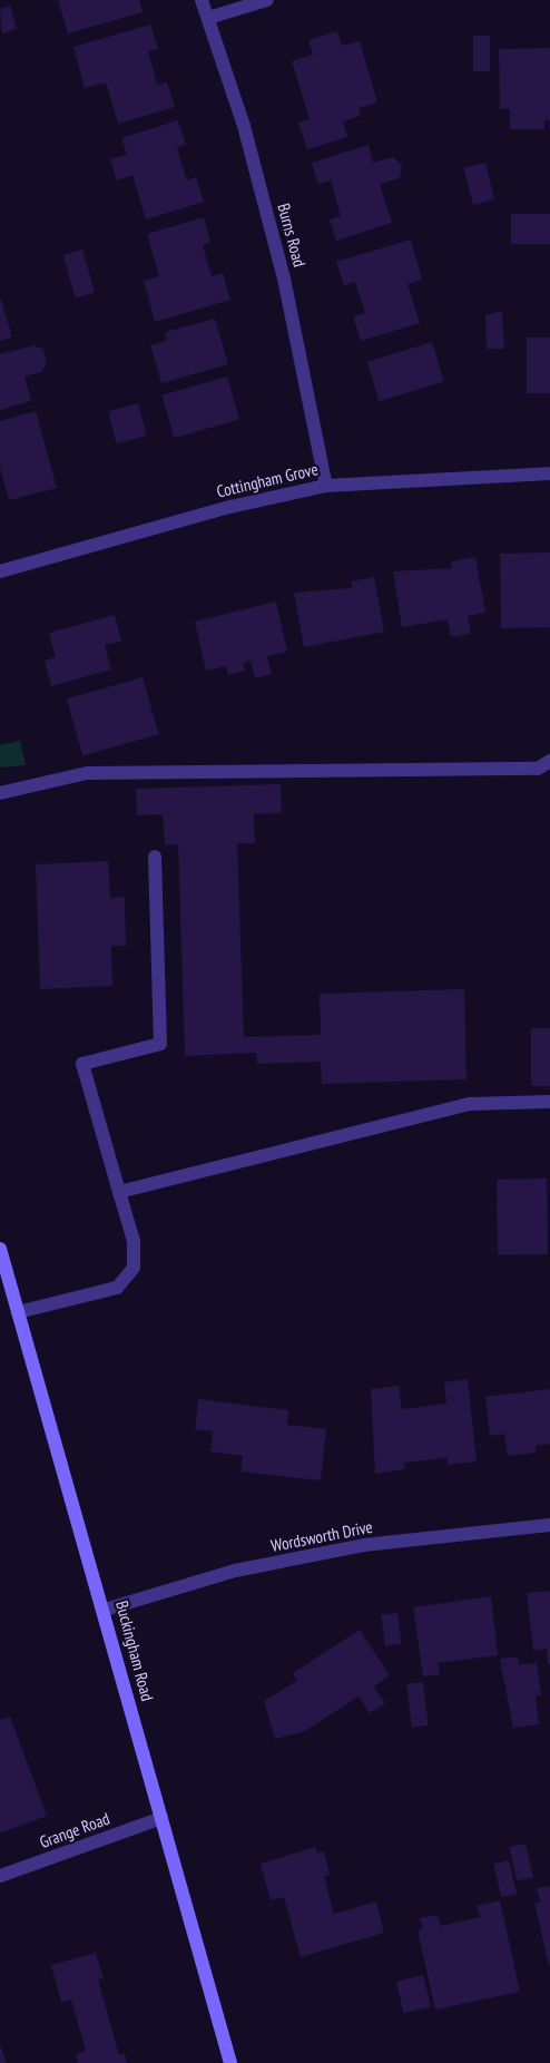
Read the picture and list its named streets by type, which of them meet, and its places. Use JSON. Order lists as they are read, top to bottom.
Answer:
{
  "streets": {
    "main road": ["Buckingham Road"],
    "street": [
      "Burns Road",
      "Cottingham Grove",
      "Wordsworth Drive",
      "Grange Road"
    ]
  },
  "crossings": [
    ["Burns Road", "Cottingham Grove"],
    ["Wordsworth Drive", "Buckingham Road"],
    ["Buckingham Road", "Grange Road"]
  ]
}
